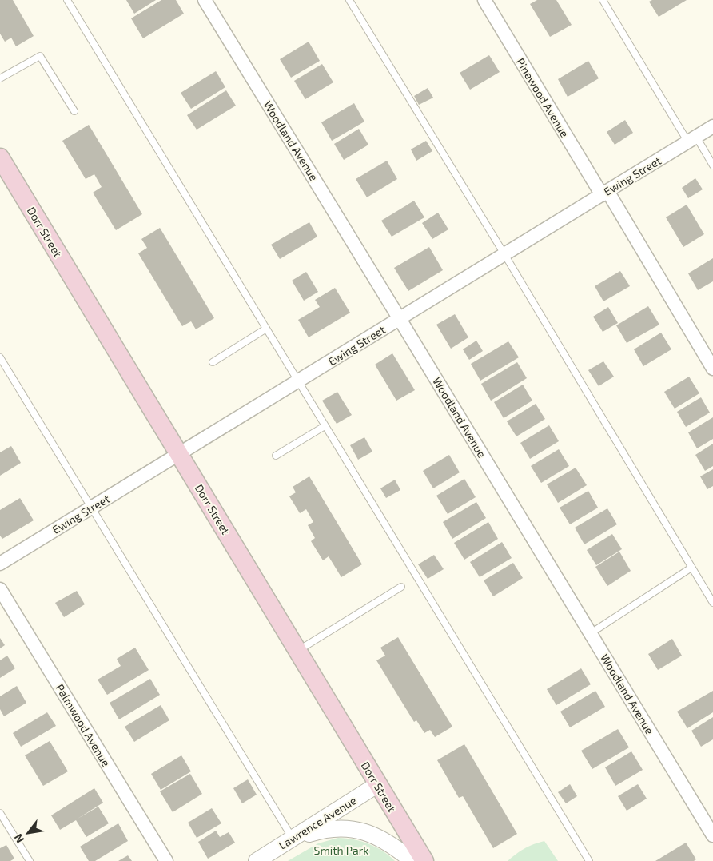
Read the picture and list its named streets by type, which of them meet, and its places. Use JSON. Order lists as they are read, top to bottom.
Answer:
{
  "streets": {
    "main road": ["Dorr Street"],
    "street": [
      "Pinewood Avenue",
      "Woodland Avenue",
      "Ewing Street",
      "Palmwood Avenue",
      "Lawrence Avenue"
    ]
  },
  "crossings": [
    ["Pinewood Avenue", "Ewing Street"],
    ["Woodland Avenue", "Ewing Street"],
    ["Ewing Street", "Dorr Street"],
    ["Dorr Street", "Lawrence Avenue"]
  ],
  "parks": ["Smith Park"],
  "north": "bottom left"
}
